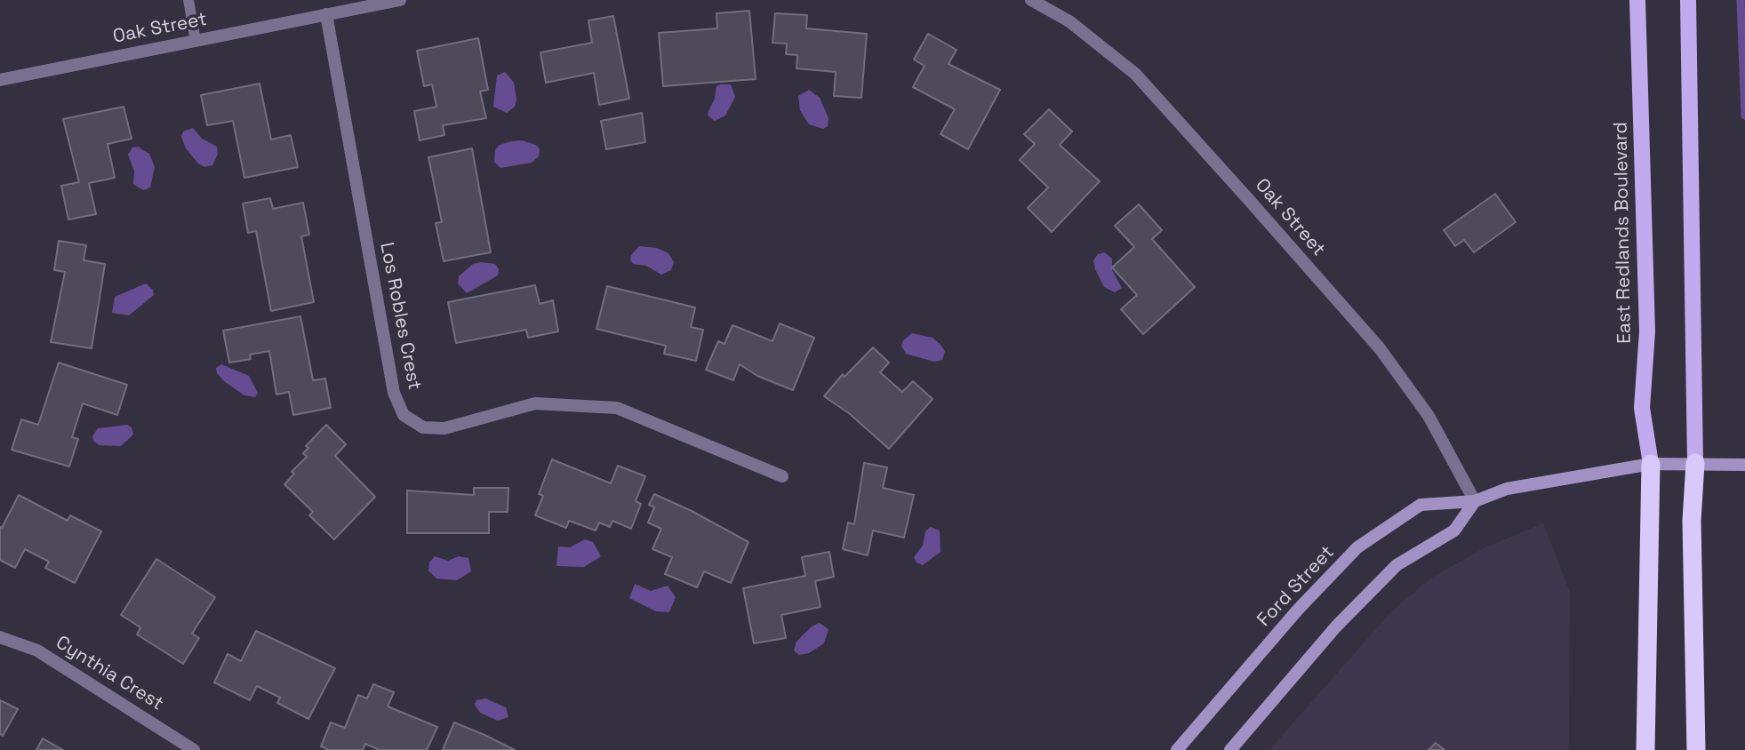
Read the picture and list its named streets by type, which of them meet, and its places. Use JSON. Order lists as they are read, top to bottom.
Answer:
{
  "streets": {
    "main road": ["East Redlands Boulevard"],
    "street": [
      "Oak Street",
      "Los Robles Crest",
      "Ford Street",
      "Cynthia Crest"
    ]
  },
  "crossings": [
    ["Oak Street", "Los Robles Crest"],
    ["Oak Street", "Ford Street"],
    ["East Redlands Boulevard", "Ford Street"]
  ]
}
